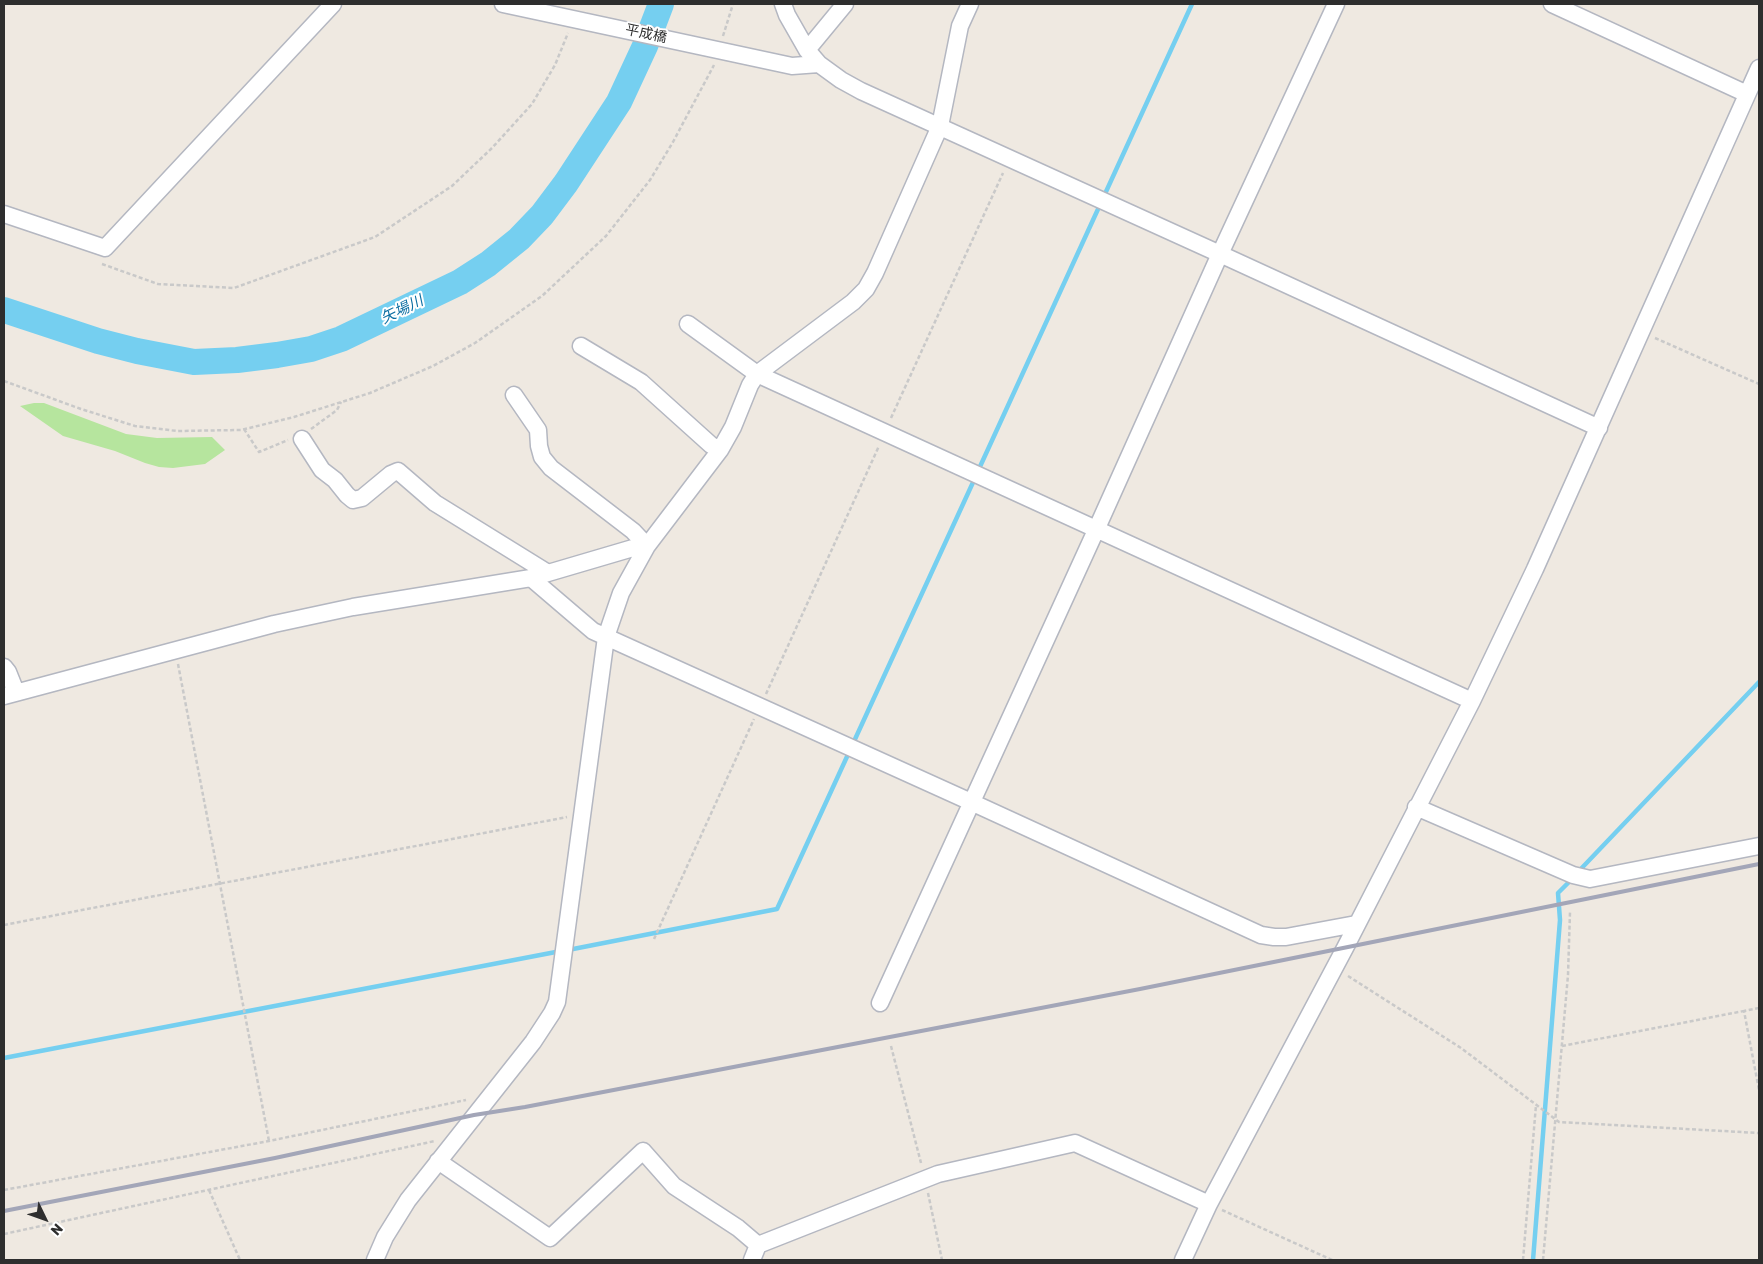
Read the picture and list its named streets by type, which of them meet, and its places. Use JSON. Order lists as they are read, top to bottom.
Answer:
{
  "streets": {
    "street": ["平成橋"]
  },
  "water": ["矢場川"],
  "north": "bottom right"
}
